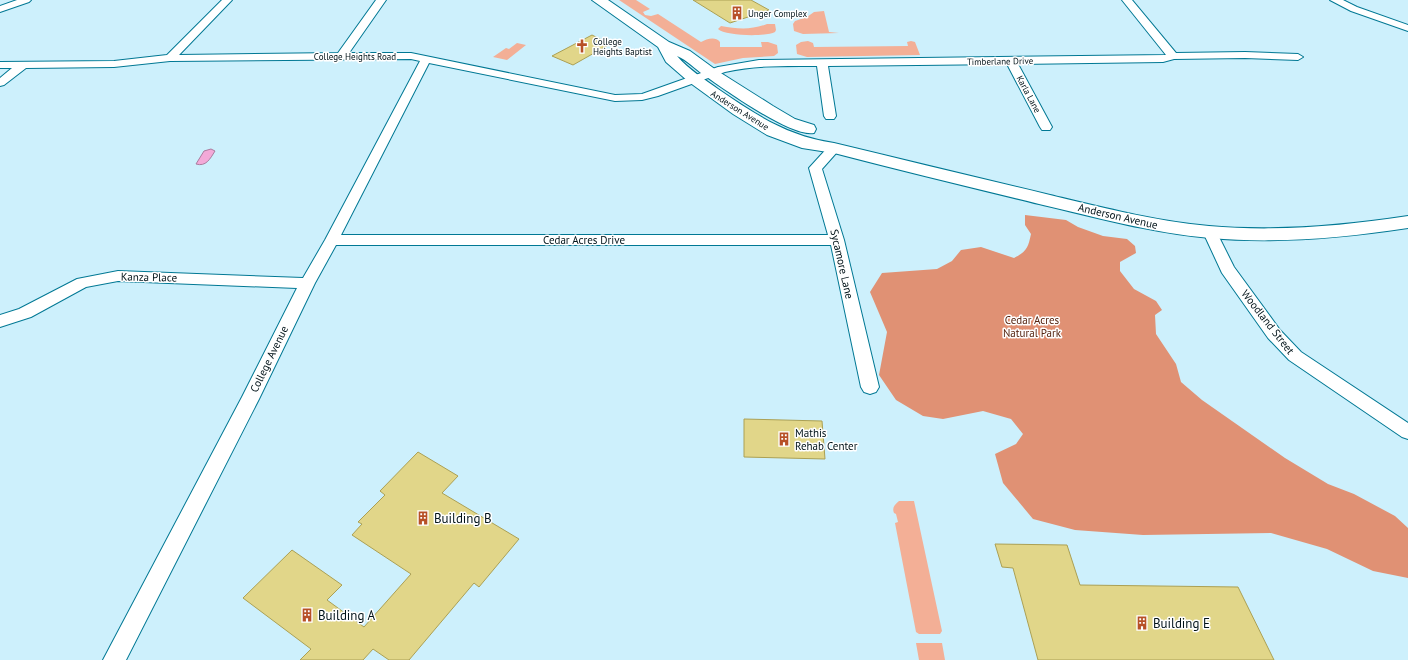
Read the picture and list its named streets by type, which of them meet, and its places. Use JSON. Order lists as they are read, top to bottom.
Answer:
{
  "streets": {
    "main road": ["Anderson Avenue"],
    "street": [
      "College Heights Road",
      "Timberlane Drive",
      "Karla Lane",
      "Cedar Acres Drive",
      "Sycamore Lane",
      "Kanza Place",
      "Woodland Street",
      "College Avenue"
    ]
  },
  "crossings": [
    ["College Heights Road", "Timberlane Drive"],
    ["College Heights Road", "Anderson Avenue"],
    ["College Heights Road", "College Avenue"],
    ["Timberlane Drive", "Karla Lane"],
    ["Timberlane Drive", "Anderson Avenue"],
    ["Anderson Avenue", "Sycamore Lane"],
    ["Anderson Avenue", "Woodland Street"],
    ["Cedar Acres Drive", "Sycamore Lane"],
    ["Cedar Acres Drive", "College Avenue"],
    ["Kanza Place", "College Avenue"]
  ],
  "parks": ["Cedar Acres Natural Park"],
  "places": {
    "building": [
      "Unger Complex",
      "Mathis Rehab Center",
      "Building B",
      "Building A",
      "Building E"
    ],
    "church": ["College Heights Baptist"]
  }
}
